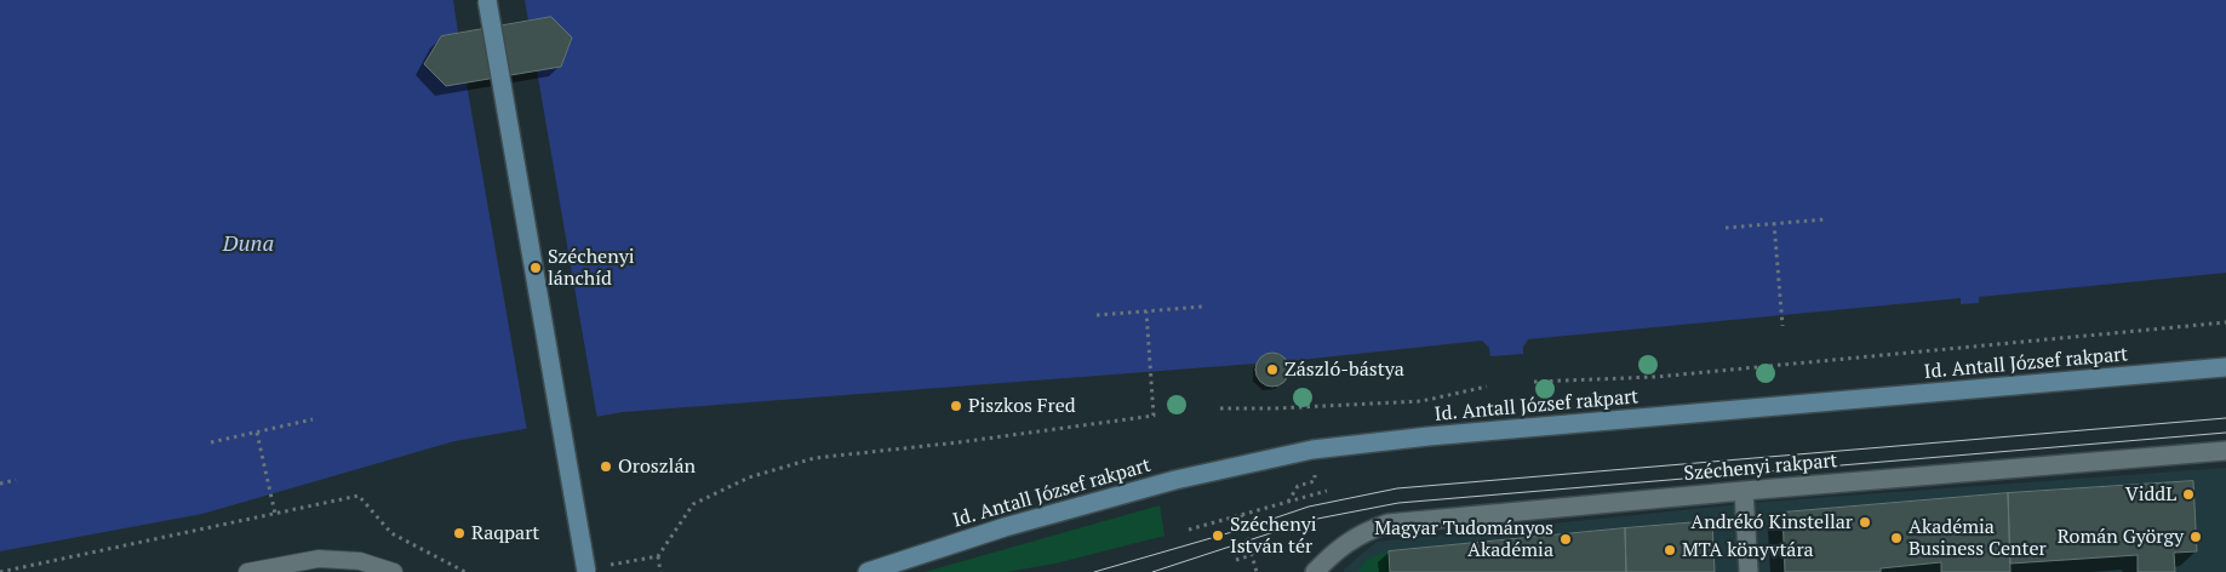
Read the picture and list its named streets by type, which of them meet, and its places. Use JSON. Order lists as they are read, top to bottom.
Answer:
{
  "streets": {
    "main road": ["Id. Antall József rakpart"],
    "street": ["Széchenyi rakpart"]
  },
  "water": ["Duna"],
  "places": [
    "Széchenyi lánchíd",
    "Zászló-bástya",
    "Piszkos Fred",
    "Oroszlán",
    "ViddL",
    "Andrékó Kinstellar",
    "Raqpart",
    "Széchenyi István tér",
    "Román György",
    "Akadémia Business Center",
    "Magyar Tudományos Akadémia",
    "MTA könyvtára"
  ]
}
